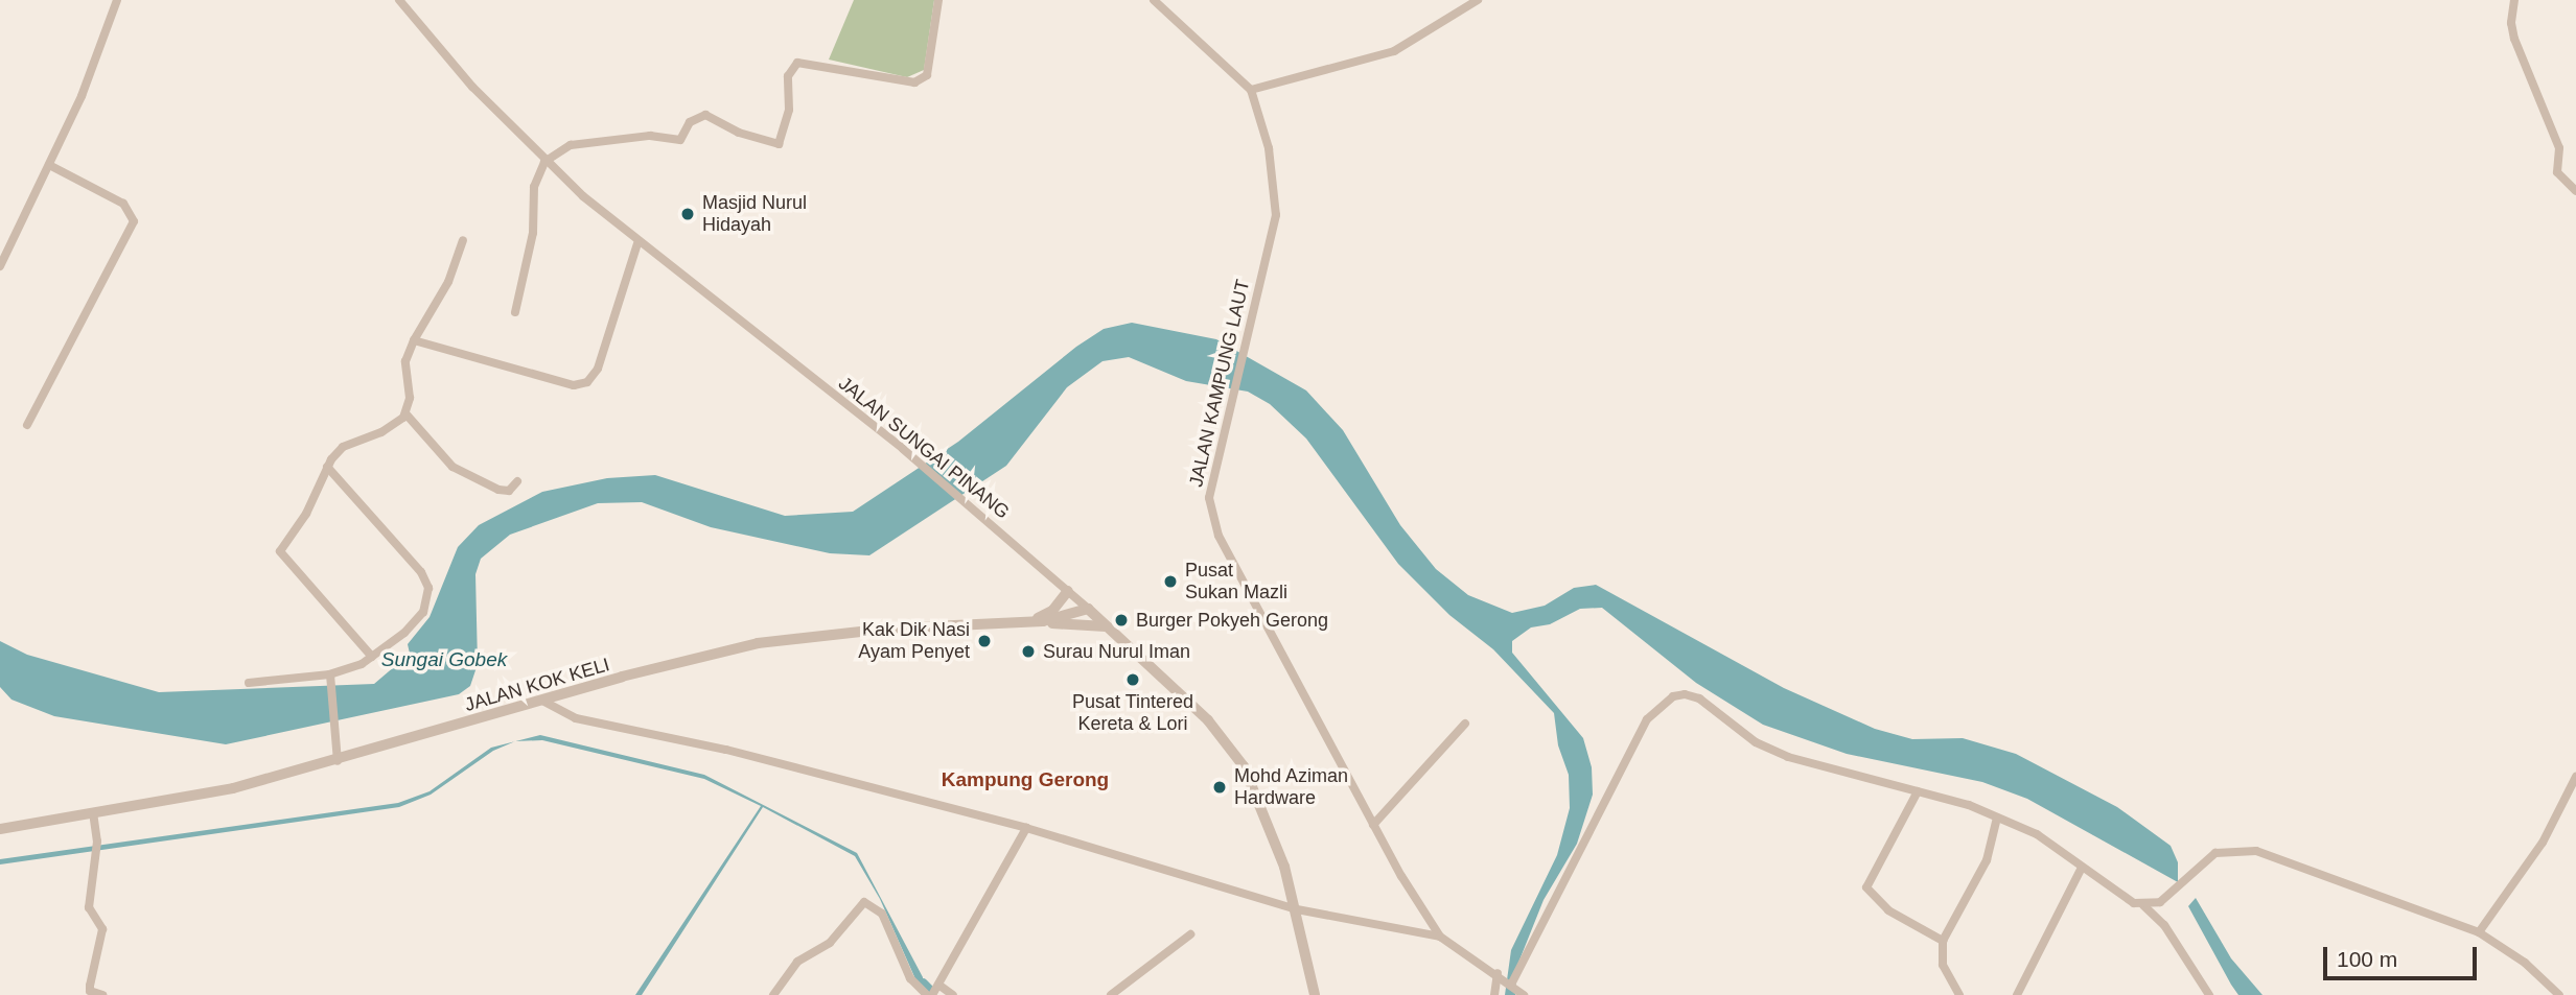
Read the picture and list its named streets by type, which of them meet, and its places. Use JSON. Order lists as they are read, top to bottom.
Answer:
{
  "streets": {
    "street": ["JALAN KAMPUNG LAUT", "JALAN SUNGAI PINANG", "JALAN KOK KELI"]
  },
  "crossings": [
    ["JALAN SUNGAI PINANG", "JALAN KOK KELI"]
  ],
  "districts": ["Kampung Gerong"],
  "water": ["Sungai Gobek"],
  "places": [
    "Masjid Nurul Hidayah",
    "Pusat Sukan Mazli",
    "Burger Pokyeh Gerong",
    "Kak Dik Nasi Ayam Penyet",
    "Surau Nurul Iman",
    "Pusat Tintered Kereta & Lori",
    "Mohd Aziman Hardware"
  ],
  "scale_bar": "100 m"
}
